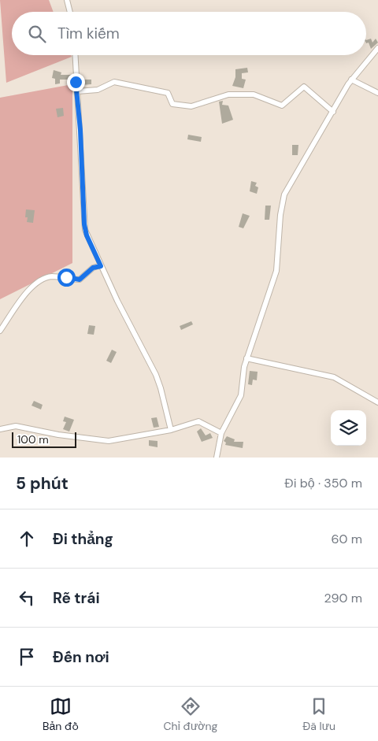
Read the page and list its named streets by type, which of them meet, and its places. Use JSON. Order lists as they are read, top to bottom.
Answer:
{
  "scale_bar": "100 m",
  "page": {
    "search": "Tìm kiếm",
    "scale": "100 m",
    "heading": ["5 phút", "Đi bộ · 350 m"],
    "list": [
      ["Đi thẳng", "60 m"],
      ["Rẽ trái", "290 m"],
      "Đến nơi"
    ],
    "nav": ["Bản đồ", "Chỉ đường", "Đã lưu"]
  }
}
